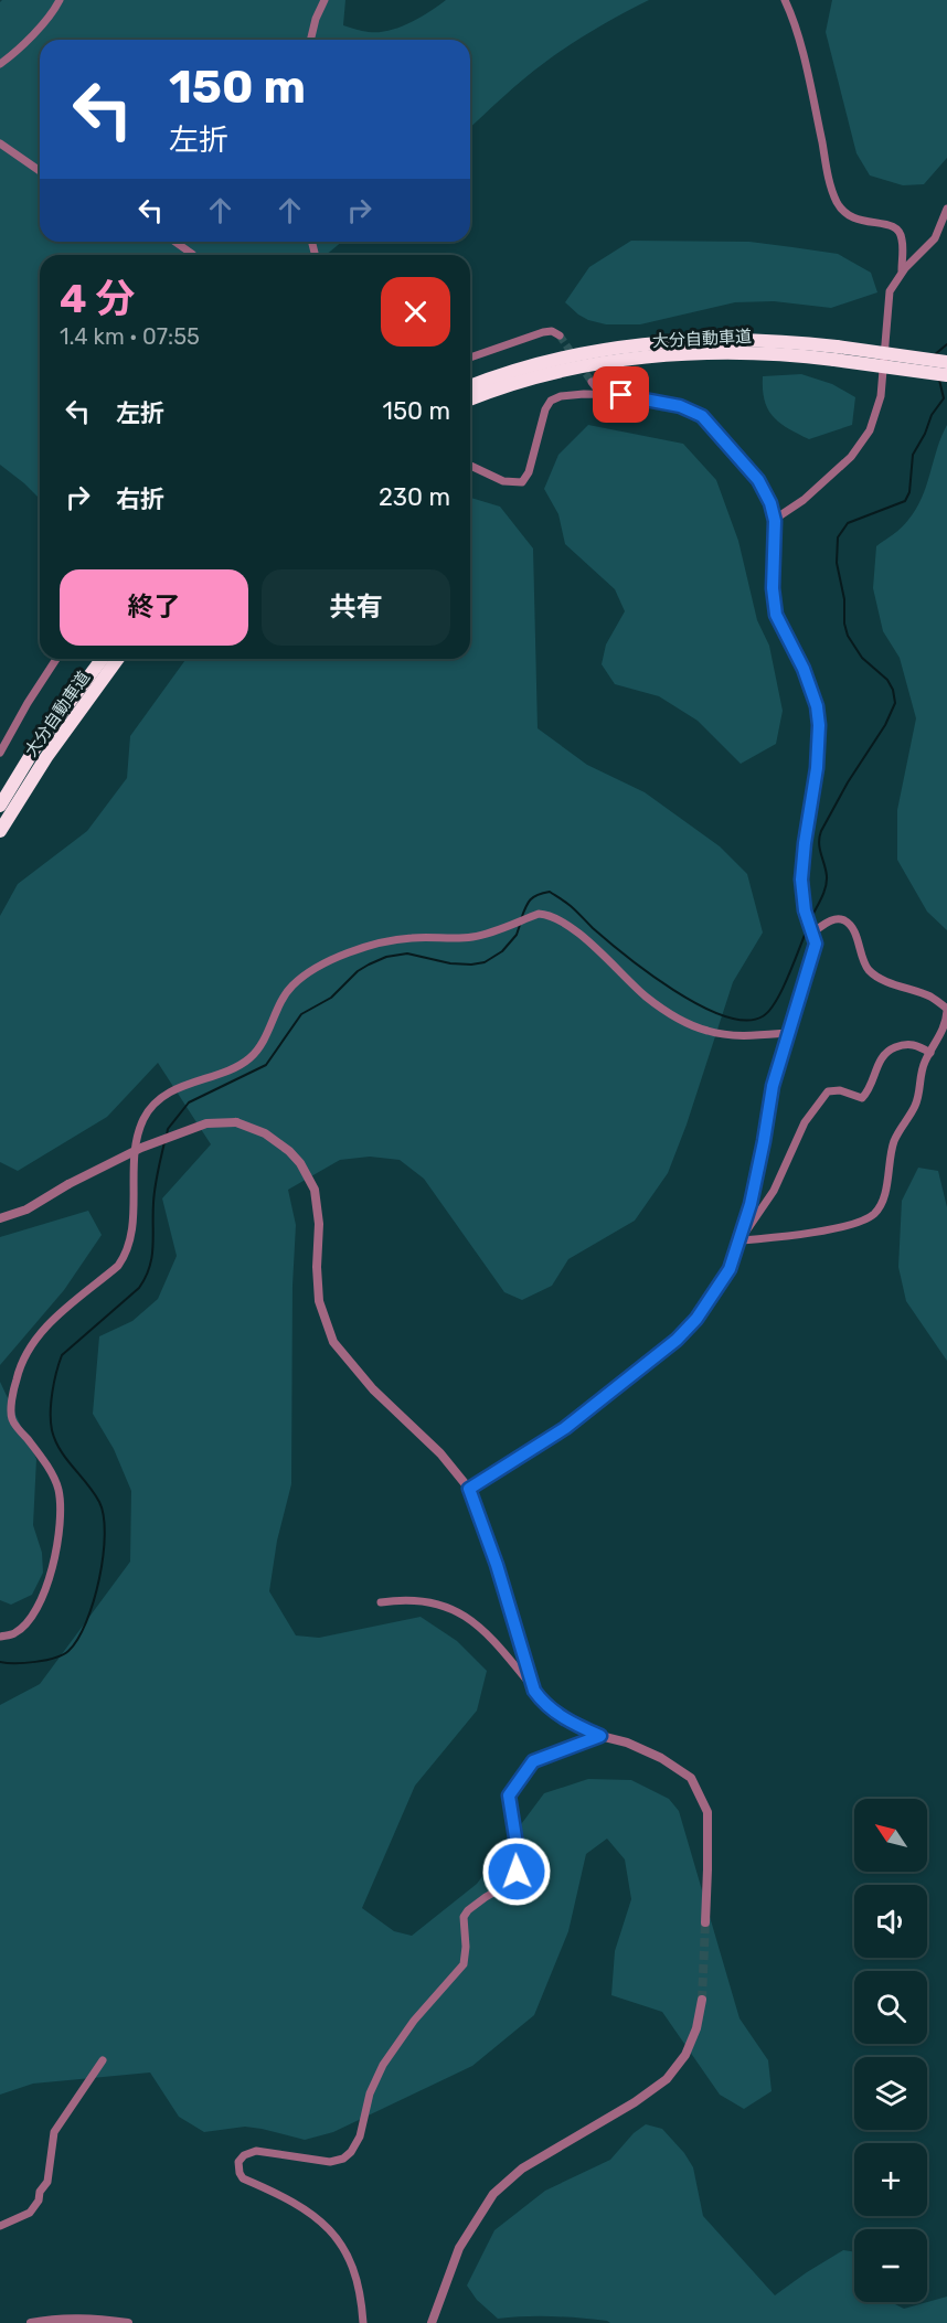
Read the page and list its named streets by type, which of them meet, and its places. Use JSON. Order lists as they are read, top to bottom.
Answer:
{
  "streets": {
    "highway": ["大分自動車道"]
  },
  "north": "top left",
  "page": {
    "turn": ["150 m", "左折"],
    "heading": ["4 分", "1.4 km · 07:55"],
    "list": [
      {
        "name": "左折",
        "value": "150 m"
      },
      {
        "name": "右折",
        "value": "230 m"
      }
    ],
    "buttons": ["終了", "共有"],
    "map_buttons": ["+", "−"]
  }
}
